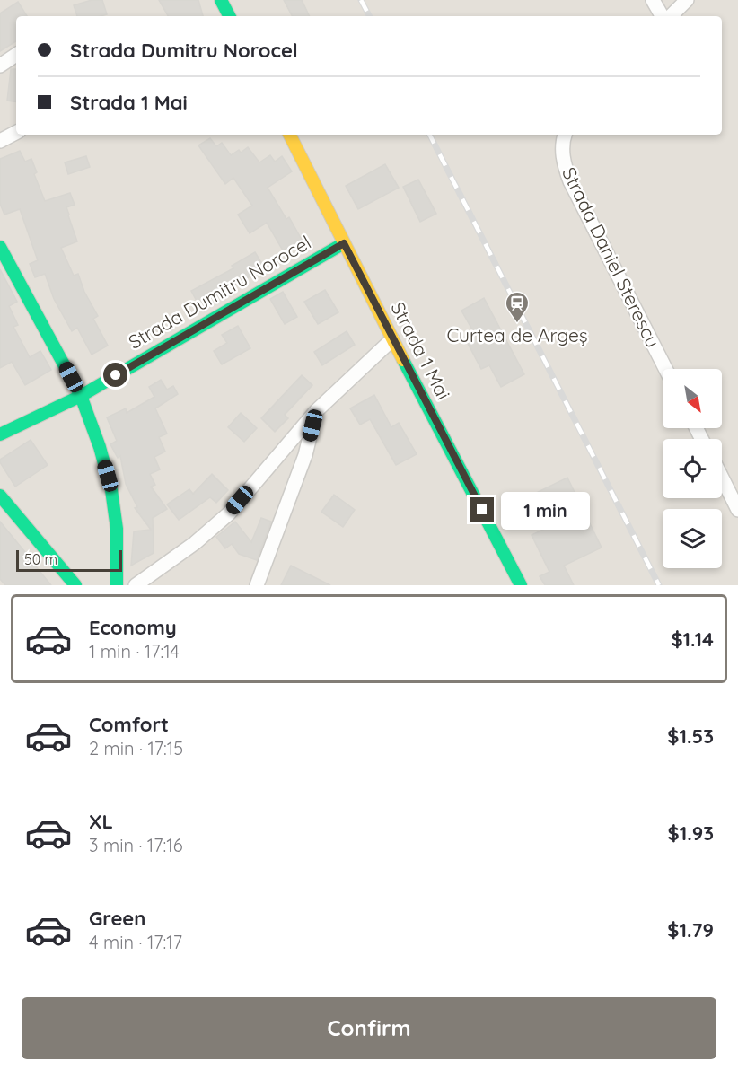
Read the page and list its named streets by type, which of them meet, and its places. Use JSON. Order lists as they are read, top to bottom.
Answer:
{
  "streets": {
    "street": ["Strada Daniel Sterescu", "Strada Dumitru Norocel", "Strada 1 Mai"]
  },
  "crossings": [
    ["Strada Dumitru Norocel", "Strada 1 Mai"]
  ],
  "places": {
    "station": ["Curtea de Argeș"]
  },
  "scale_bar": "50 m",
  "north": "bottom right",
  "page": {
    "banner": ["Strada Dumitru Norocel", "Strada 1 Mai"],
    "bubble": "1 min",
    "scale": "50 m",
    "list": [
      {
        "name": "Economy",
        "note": "1 min · 17:14",
        "value": "$1.14"
      },
      {
        "name": "Comfort",
        "note": "2 min · 17:15",
        "value": "$1.53"
      },
      {
        "name": "XL",
        "note": "3 min · 17:16",
        "value": "$1.93"
      },
      {
        "name": "Green",
        "note": "4 min · 17:17",
        "value": "$1.79"
      }
    ],
    "buttons": "Confirm"
  }
}
